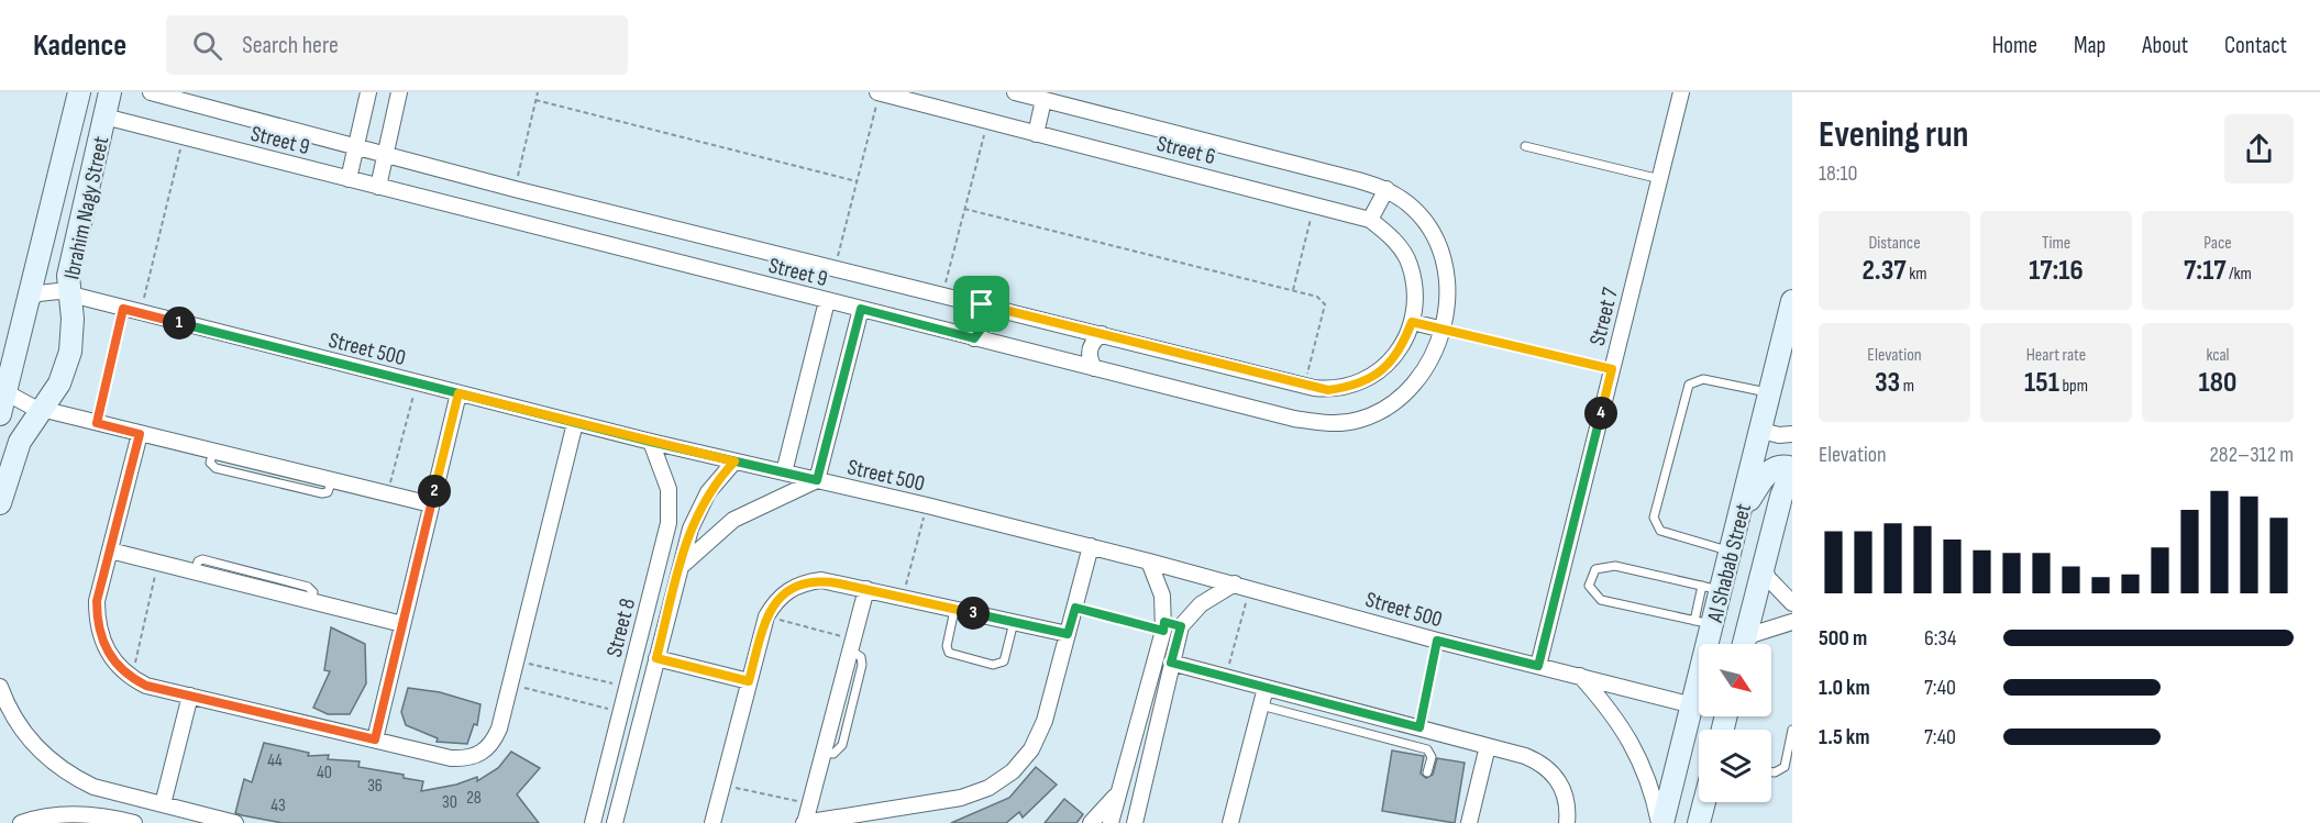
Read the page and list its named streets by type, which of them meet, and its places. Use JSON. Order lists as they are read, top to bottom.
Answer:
{
  "streets": {
    "street": [
      "Street 9",
      "Street 6",
      "Ibrahim Nagy Street",
      "Street 7",
      "Street 500",
      "Al Shabab Street",
      "Street 8"
    ]
  },
  "crossings": [
    ["Street 9", "Street 6"],
    ["Street 9", "Ibrahim Nagy Street"],
    ["Ibrahim Nagy Street", "Street 500"],
    ["Street 7", "Street 500"],
    ["Street 500", "Al Shabab Street"],
    ["Street 500", "Street 8"]
  ],
  "house_numbers": [
    "44",
    "40",
    "36",
    "28",
    "30",
    "43"
  ],
  "north": "bottom right",
  "page": {
    "header": "Kadence",
    "search": "Search here",
    "nav": [
      "Home",
      "Map",
      "About",
      "Contact"
    ],
    "heading": ["Evening run", "18:10"],
    "stats": [
      ["Distance", "2.37 km"],
      ["Time", "17:16"],
      ["Pace", "7:17 /km"],
      ["Elevation", "33 m"],
      ["Heart rate", "151 bpm"],
      ["kcal", "180"]
    ],
    "pins": [
      "1",
      "4",
      "2",
      "3"
    ],
    "chart": ["Elevation", "282–312 m"],
    "list": [
      {
        "name": "500 m",
        "note": "6:34"
      },
      {
        "name": "1.0 km",
        "note": "7:40"
      },
      {
        "name": "1.5 km",
        "note": "7:40"
      }
    ]
  }
}
